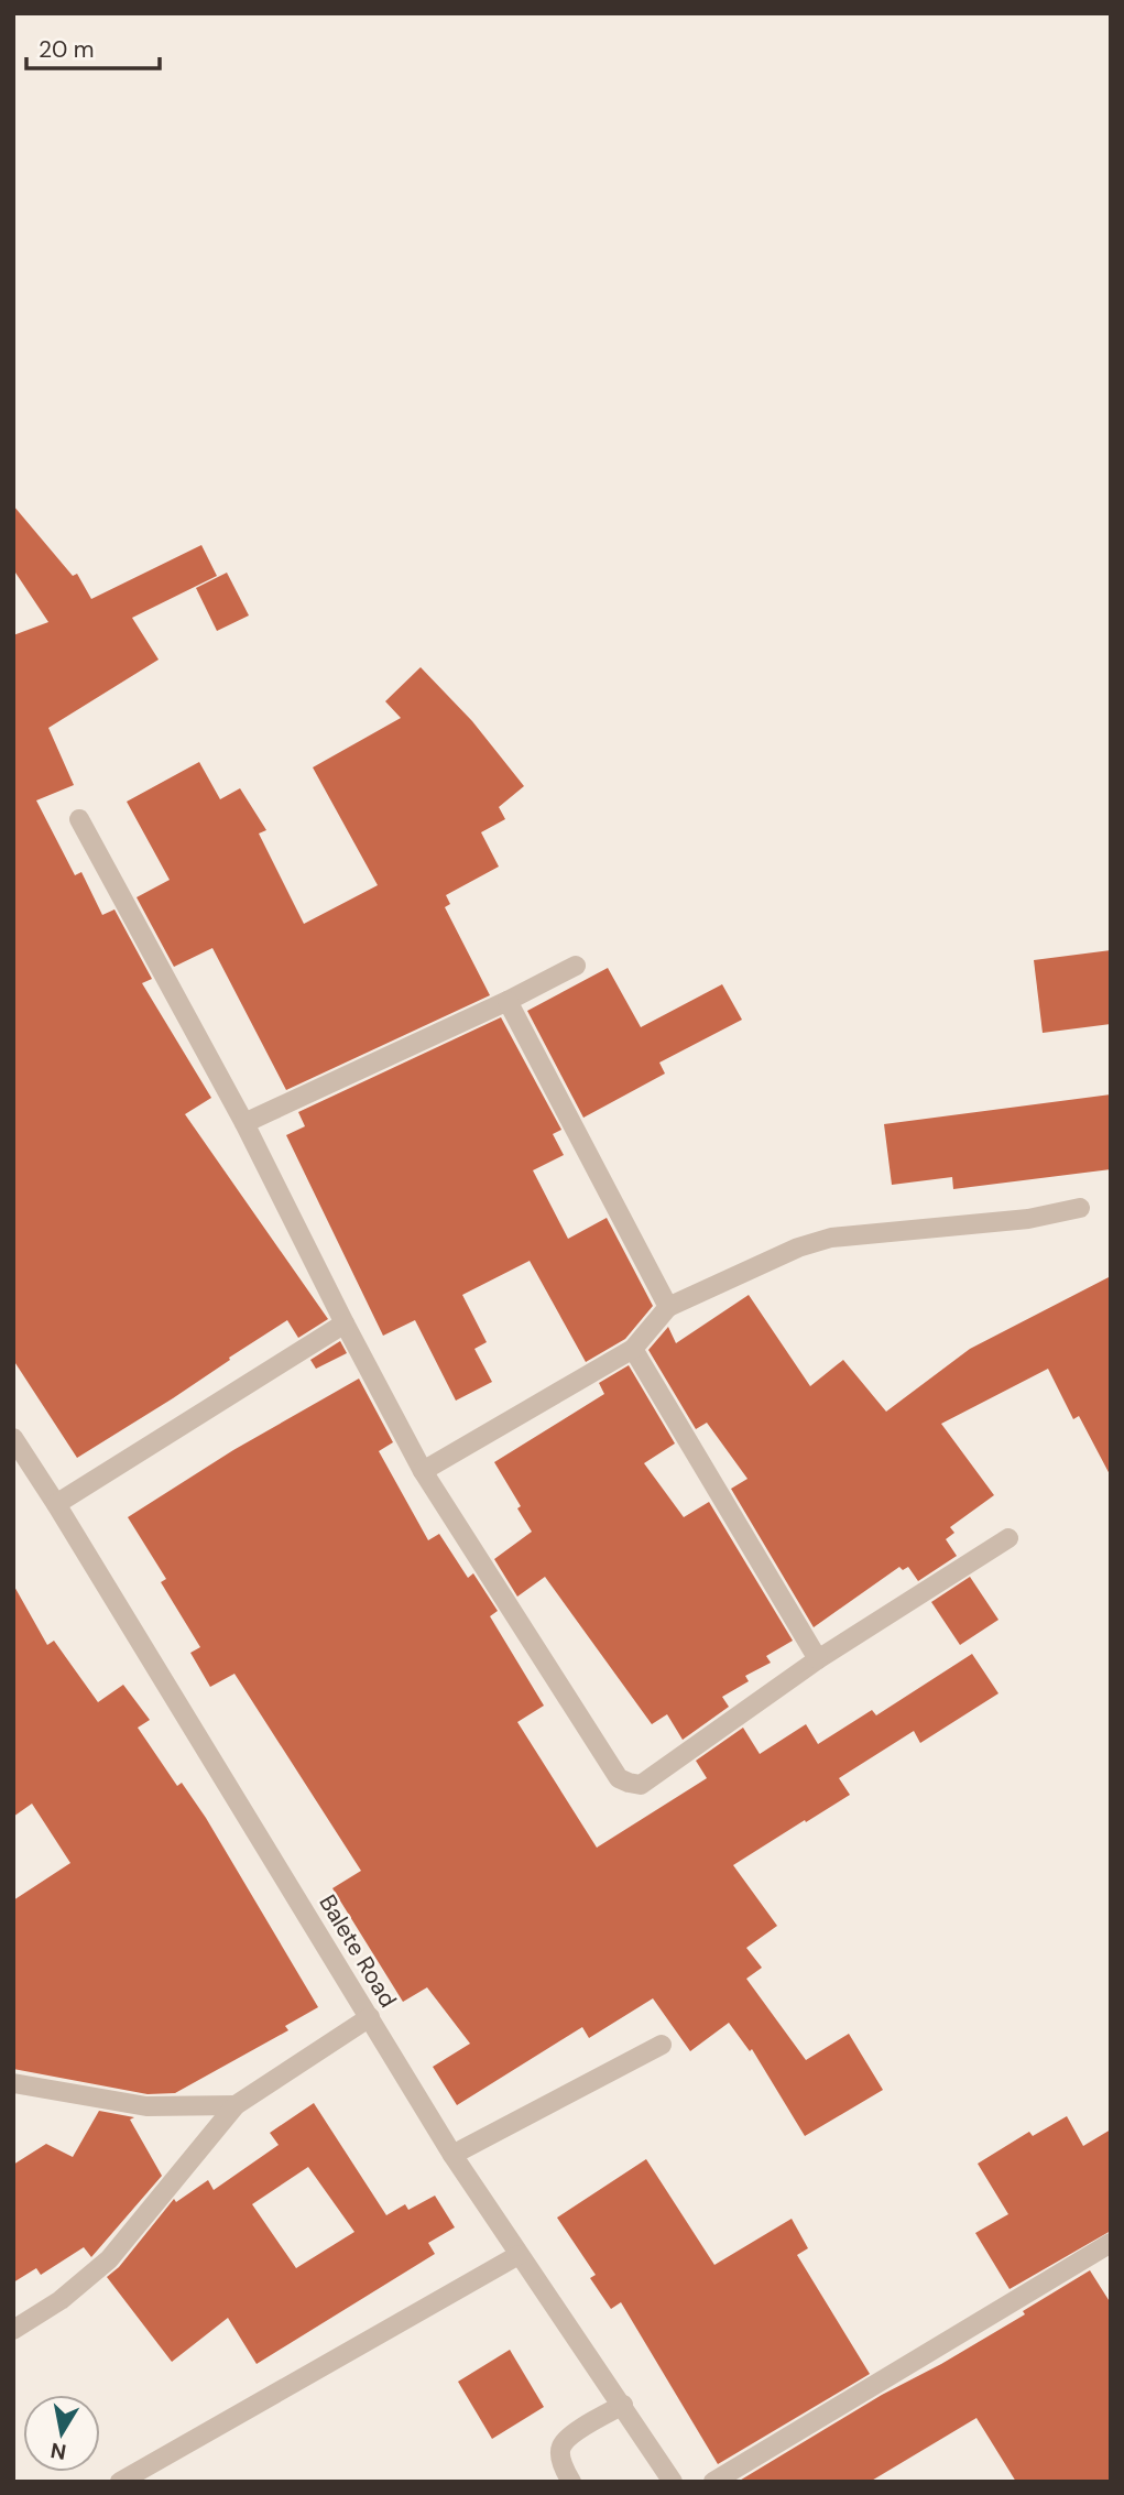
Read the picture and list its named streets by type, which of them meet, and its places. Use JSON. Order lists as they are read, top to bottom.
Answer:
{
  "streets": {
    "street": ["Balete Road"]
  },
  "scale_bar": "20 m",
  "north": "bottom"
}
